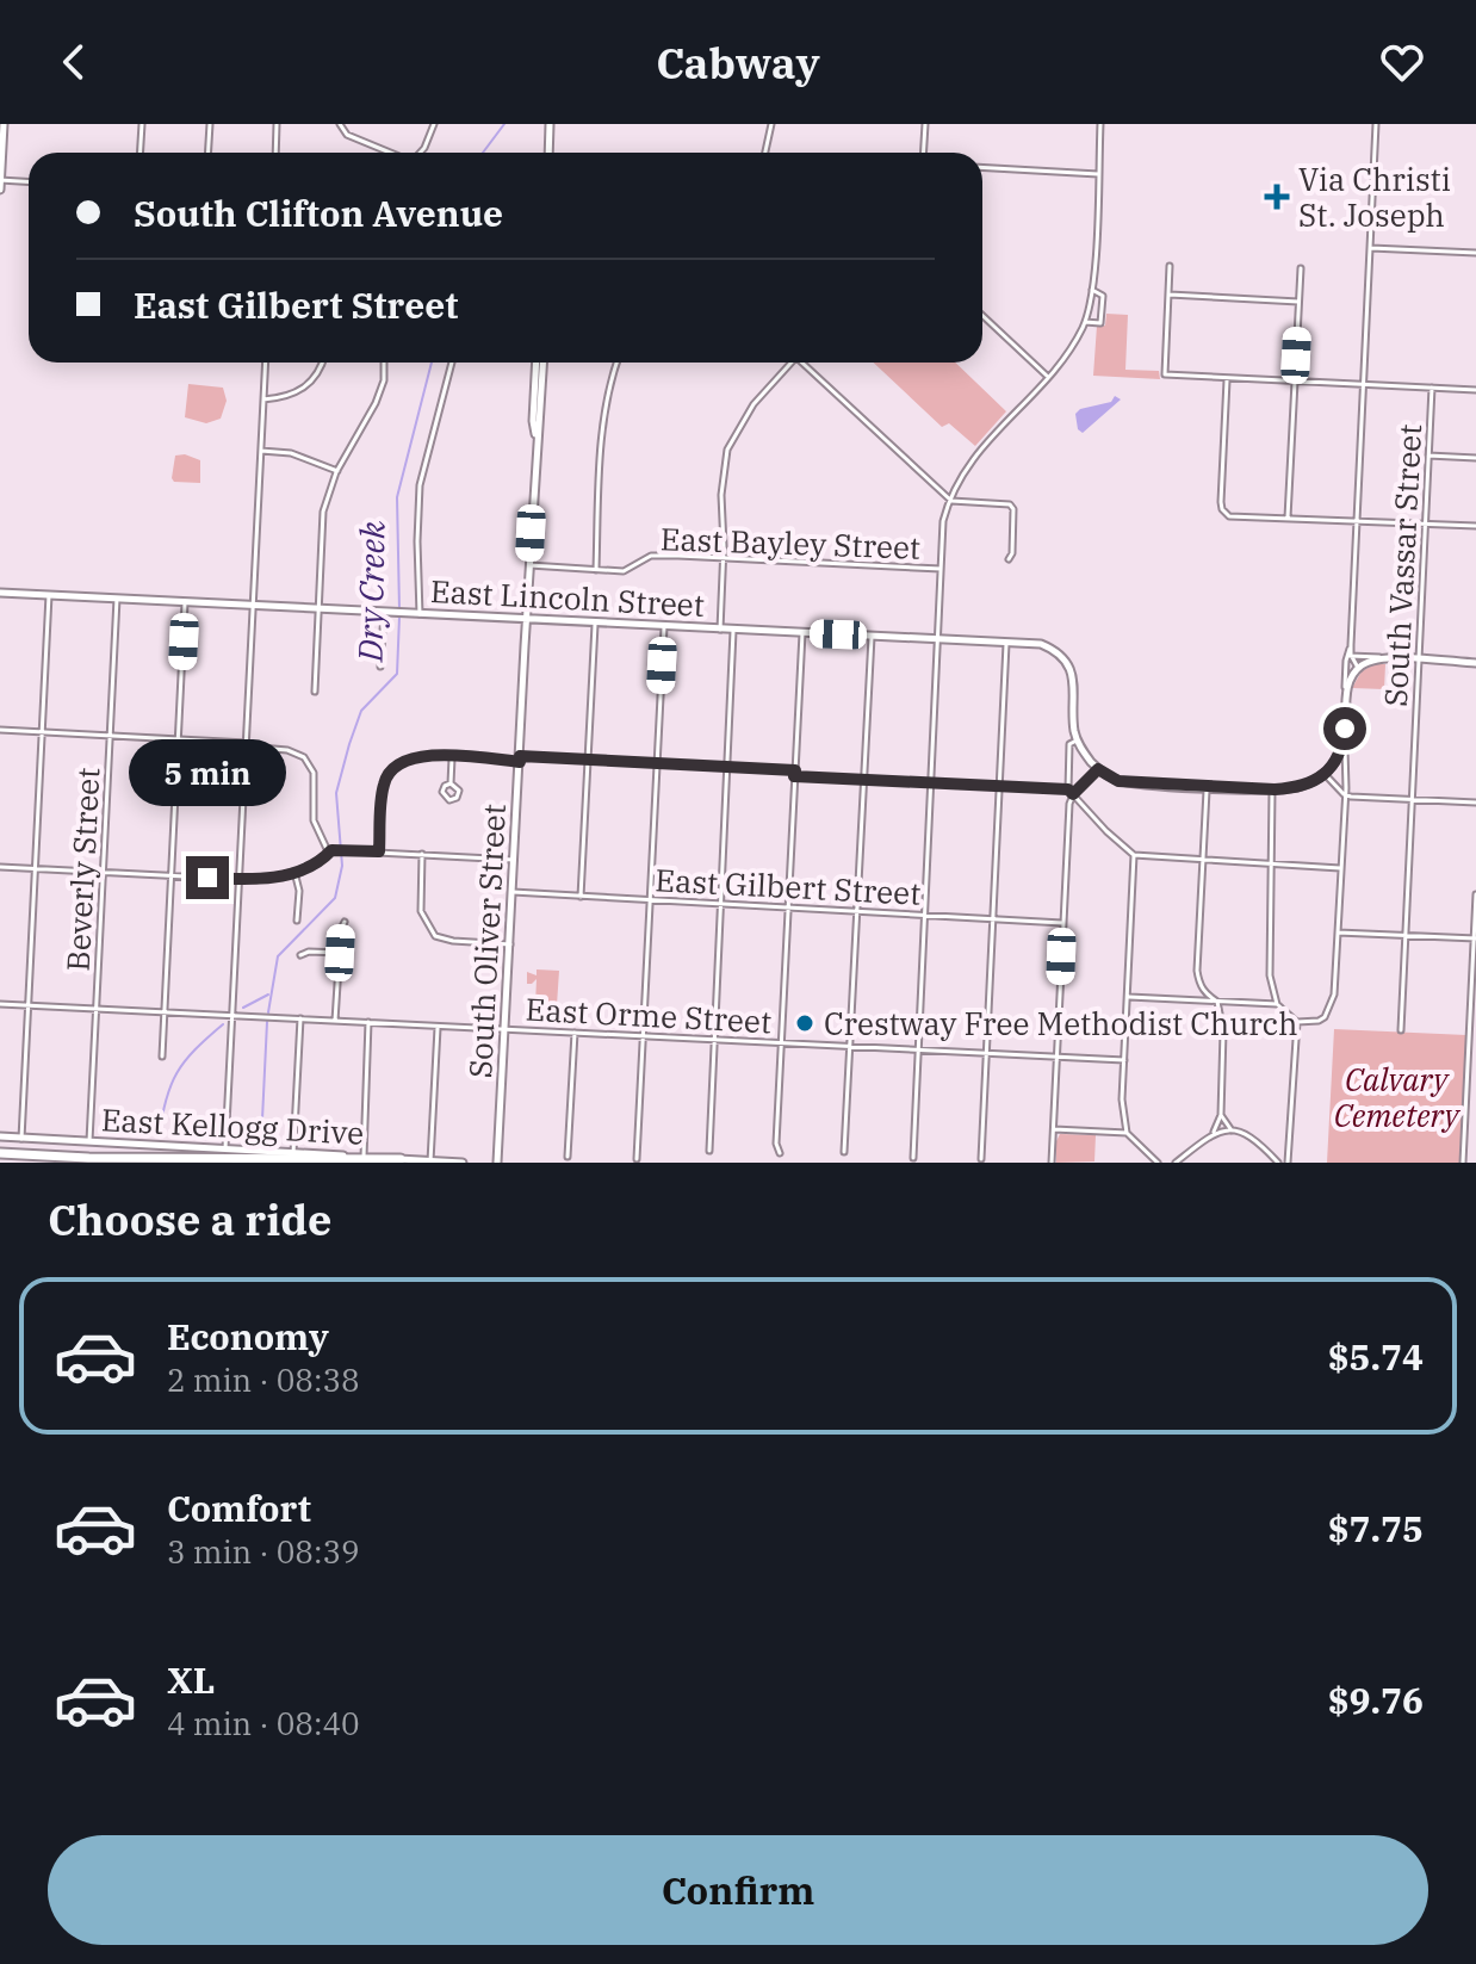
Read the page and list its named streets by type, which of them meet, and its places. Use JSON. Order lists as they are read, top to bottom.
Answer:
{
  "streets": {
    "street": [
      "East Bayley Street",
      "South Vassar Street",
      "East Lincoln Street",
      "Beverly Street",
      "East Gilbert Street",
      "South Oliver Street",
      "East Orme Street",
      "East Kellogg Drive"
    ]
  },
  "crossings": [
    ["East Bayley Street", "South Oliver Street"],
    ["East Lincoln Street", "Beverly Street"],
    ["East Lincoln Street", "South Oliver Street"],
    ["Beverly Street", "East Orme Street"],
    ["Beverly Street", "East Kellogg Drive"],
    ["East Gilbert Street", "South Oliver Street"],
    ["South Oliver Street", "East Orme Street"]
  ],
  "water": ["Dry Creek"],
  "parks": ["Calvary Cemetery"],
  "places": {
    "health": ["Via Christi St. Joseph"],
    "other": ["Crestway Free Methodist Church"]
  },
  "page": {
    "header": "Cabway",
    "banner": ["South Clifton Avenue", "East Gilbert Street"],
    "bubble": "5 min",
    "heading": "Choose a ride",
    "list": [
      {
        "name": "Economy",
        "note": "2 min · 08:38",
        "value": "$5.74"
      },
      {
        "name": "Comfort",
        "note": "3 min · 08:39",
        "value": "$7.75"
      },
      {
        "name": "XL",
        "note": "4 min · 08:40",
        "value": "$9.76"
      }
    ],
    "buttons": "Confirm"
  }
}
